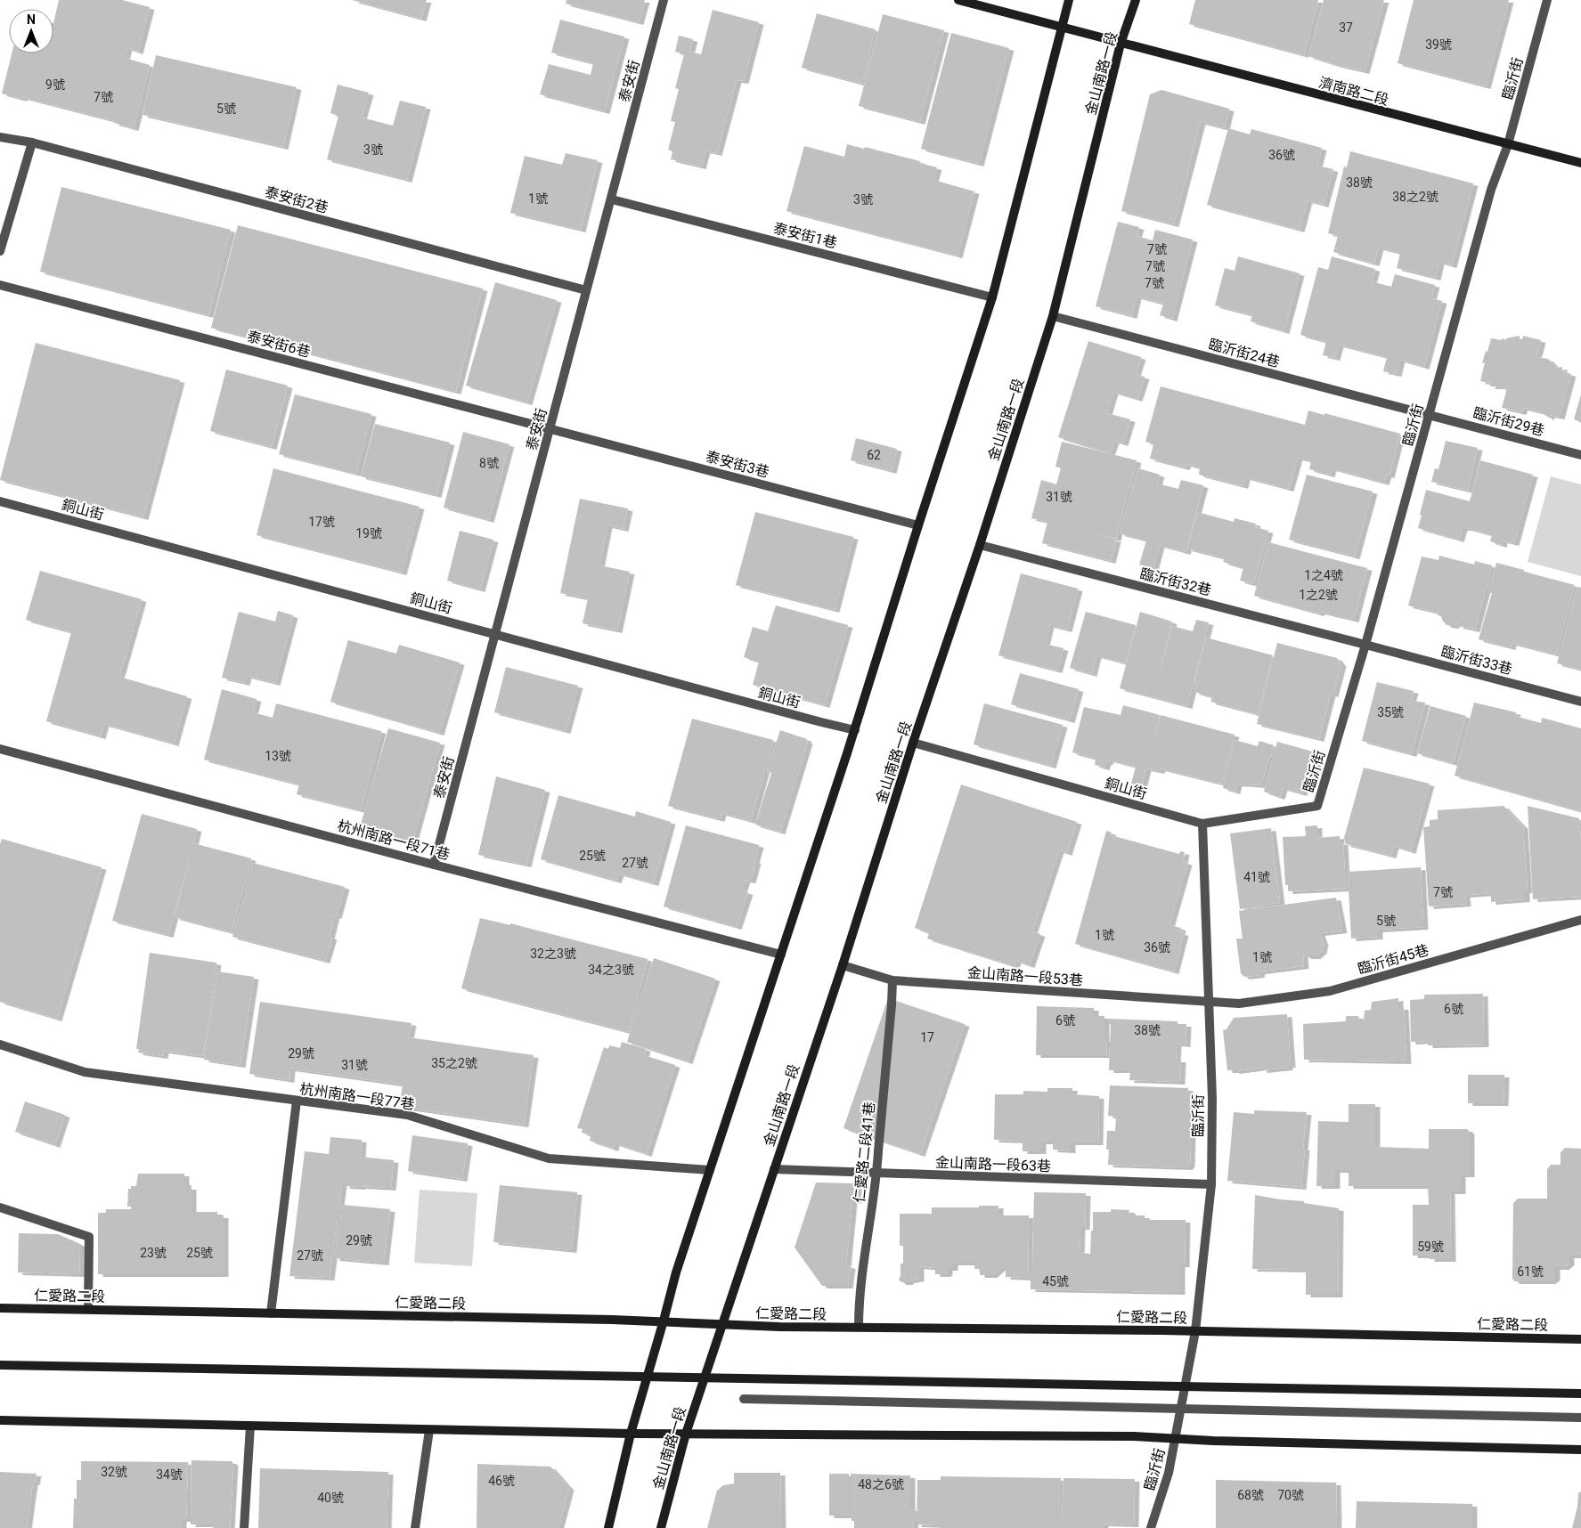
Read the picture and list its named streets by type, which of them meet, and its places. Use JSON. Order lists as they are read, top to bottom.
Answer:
{
  "streets": {
    "main road": ["金山南路一段", "濟南路二段", "仁愛路二段"],
    "street": [
      "臨沂街",
      "泰安街",
      "泰安街2巷",
      "泰安街1巷",
      "泰安街6巷",
      "臨沂街24巷",
      "臨沂街29巷",
      "泰安街3巷",
      "銅山街",
      "臨沂街32巷",
      "臨沂街33巷",
      "杭州南路一段71巷",
      "臨沂街45巷",
      "金山南路一段53巷",
      "杭州南路一段77巷",
      "仁愛路二段41巷",
      "金山南路一段63巷"
    ]
  },
  "crossings": [
    ["金山南路一段", "濟南路二段"],
    ["金山南路一段", "臨沂街24巷"],
    ["金山南路一段", "銅山街"],
    ["金山南路一段", "臨沂街32巷"],
    ["金山南路一段", "金山南路一段53巷"],
    ["金山南路一段", "金山南路一段63巷"],
    ["金山南路一段", "仁愛路二段"],
    ["臨沂街", "濟南路二段"],
    ["臨沂街", "臨沂街24巷"],
    ["臨沂街", "臨沂街29巷"],
    ["臨沂街", "銅山街"],
    ["臨沂街", "臨沂街32巷"],
    ["臨沂街", "臨沂街33巷"],
    ["臨沂街", "臨沂街45巷"],
    ["臨沂街", "金山南路一段53巷"],
    ["臨沂街", "金山南路一段63巷"],
    ["臨沂街", "仁愛路二段"],
    ["泰安街", "泰安街2巷"],
    ["泰安街", "泰安街1巷"],
    ["泰安街", "泰安街6巷"],
    ["泰安街", "泰安街3巷"],
    ["泰安街", "銅山街"],
    ["泰安街", "杭州南路一段71巷"],
    ["泰安街6巷", "泰安街3巷"],
    ["臨沂街24巷", "臨沂街29巷"],
    ["臨沂街32巷", "臨沂街33巷"],
    ["臨沂街45巷", "金山南路一段53巷"],
    ["金山南路一段53巷", "仁愛路二段41巷"],
    ["仁愛路二段41巷", "金山南路一段63巷"],
    ["仁愛路二段41巷", "仁愛路二段"]
  ],
  "house_numbers": [
    "37",
    "39號",
    "9號",
    "7號",
    "5號",
    "3號",
    "36號",
    "38號",
    "38之2號",
    "1號",
    "3號",
    "7號",
    "7號",
    "7號",
    "62",
    "8號",
    "31號",
    "17號",
    "19號",
    "1之4號",
    "1之2號",
    "35號",
    "13號",
    "25號",
    "27號",
    "41號",
    "7號",
    "5號",
    "1號",
    "36號",
    "32之3號",
    "1號",
    "34之3號",
    "6號",
    "6號",
    "38號",
    "17",
    "29號",
    "35之2號",
    "31號",
    "29號",
    "59號",
    "23號",
    "25號",
    "27號",
    "61號",
    "45號",
    "32號",
    "34號",
    "46號",
    "48之6號",
    "68號",
    "70號",
    "40號"
  ],
  "north": "top"
}
